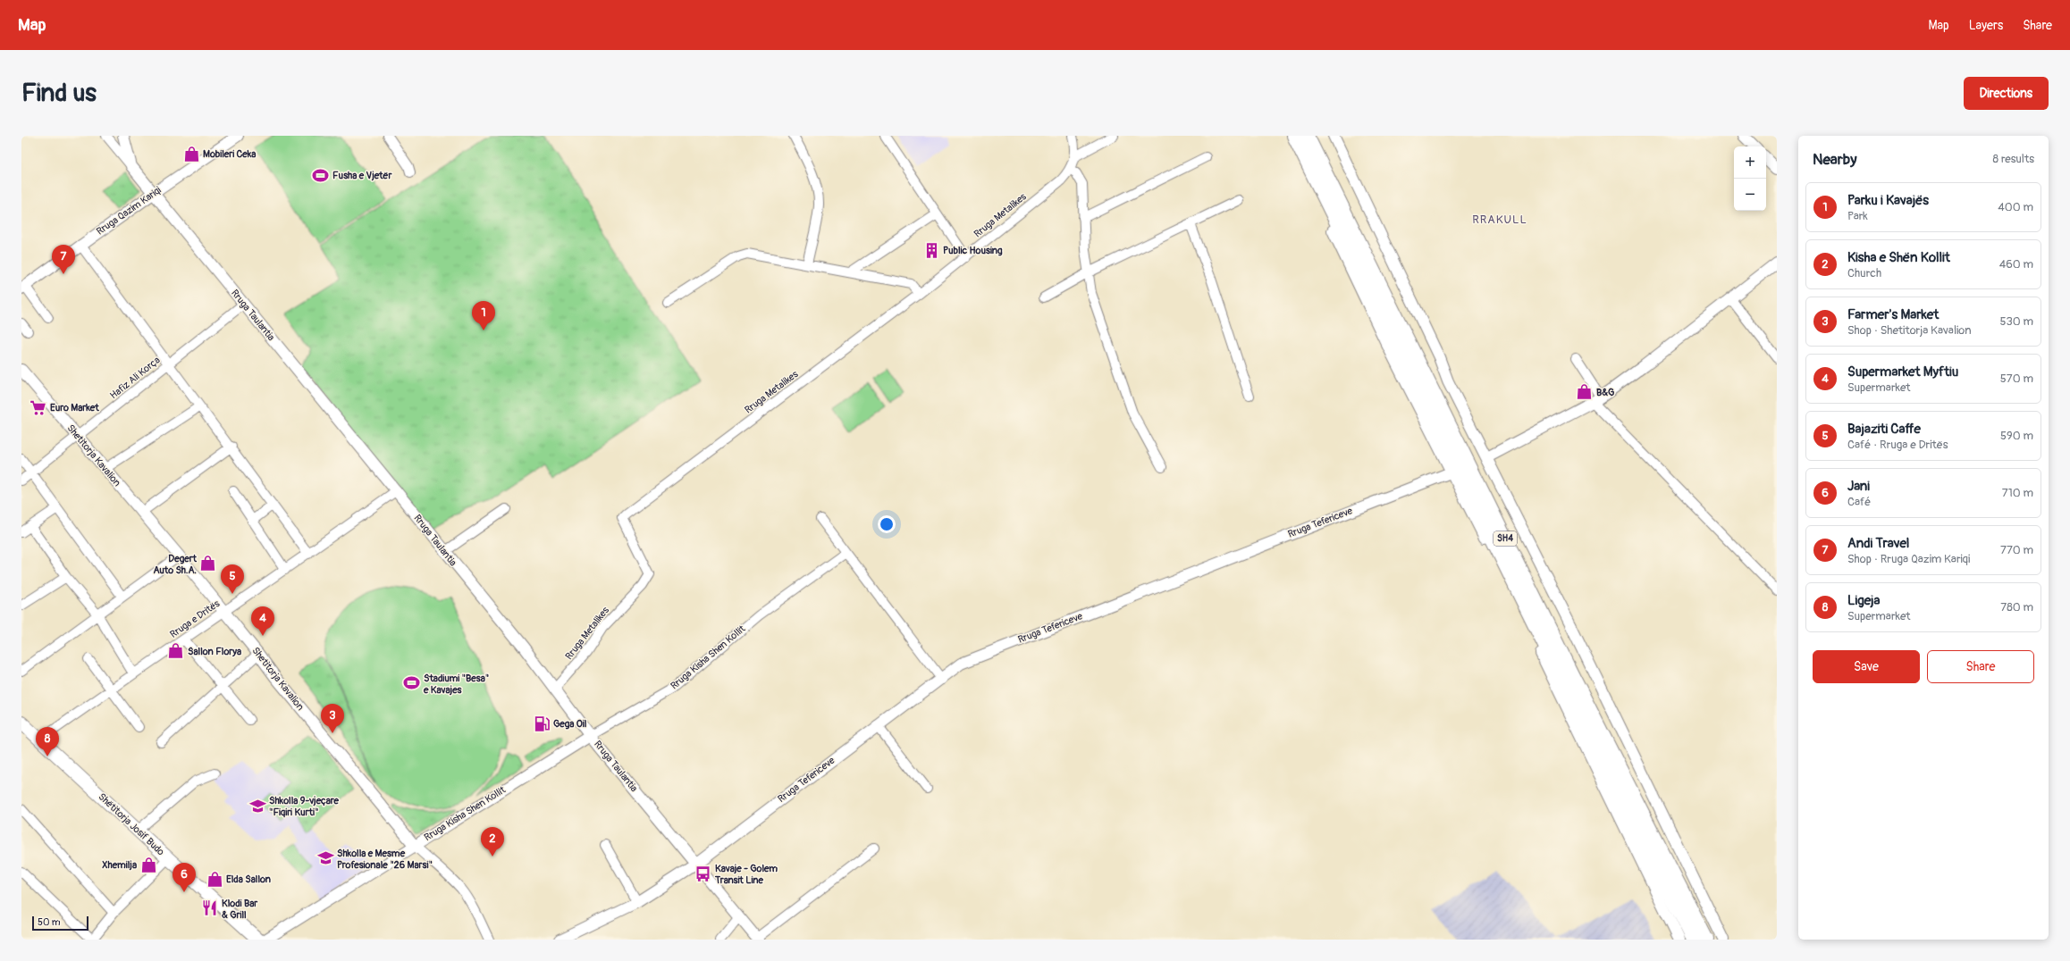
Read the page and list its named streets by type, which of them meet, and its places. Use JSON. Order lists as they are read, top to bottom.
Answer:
{
  "streets": {
    "highway": ["SH4"],
    "main road": ["Shëtitorja Josif Budo"],
    "street": [
      "Rruga Qazim Kariqi",
      "Rruga Metalikes",
      "Rruga Taulantia",
      "Hafiz Ali Korça",
      "Shetitorja Kavalion",
      "Rruga Tefericeve",
      "Rruga e Dritës",
      "Rruga Kisha Shen Kollit"
    ]
  },
  "crossings": [
    ["Rruga Qazim Kariqi", "Rruga Taulantia"],
    ["Rruga Metalikes", "Rruga Taulantia"],
    ["Rruga Taulantia", "Hafiz Ali Korça"],
    ["Rruga Taulantia", "Rruga Tefericeve"],
    ["Rruga Taulantia", "Rruga e Dritës"],
    ["Rruga Taulantia", "Rruga Kisha Shen Kollit"],
    ["Hafiz Ali Korça", "Shetitorja Kavalion"],
    ["Shetitorja Kavalion", "Rruga e Dritës"],
    ["Shetitorja Kavalion", "Rruga Kisha Shen Kollit"],
    ["Rruga e Dritës", "Shëtitorja Josif Budo"]
  ],
  "districts": ["RRAKULL"],
  "places": {
    "shop": [
      "Mobileri Ceka",
      "B&G",
      "Degert Auto Sh.A.",
      "Sallon Florya",
      "Xhemilja",
      "Elda Sallon"
    ],
    "sports": ["Fusha e Vjetër", "Stadiumi \"Besa\" e Kavajes"],
    "building": ["Public Housing"],
    "supermarket": ["Euro Market"],
    "fuel station": ["Gega Oil"],
    "school or university": ["Shkolla 9-vjeçare \"Fiqiri Kurti\"", "Shkolla e Mesme Profesionale \"26 Marsi\""],
    "bus stop": ["Kavaje - Golem Transit Line"],
    "restaurant": ["Klodi Bar & Grill"]
  },
  "scale_bar": "50 m",
  "page": {
    "header": "Map",
    "nav": ["Map", "Layers", "Share"],
    "buttons": [
      "Directions",
      ["Save", "Share"]
    ],
    "title": "Find us",
    "heading": ["Nearby", "8 results"],
    "map_buttons": ["+", "−"],
    "list": [
      {
        "mark": "1",
        "name": "Parku i Kavajës",
        "note": "Park",
        "value": "400 m"
      },
      {
        "mark": "2",
        "name": "Kisha e Shën Kollit",
        "note": "Church",
        "value": "460 m"
      },
      {
        "mark": "3",
        "name": "Farmer's Market",
        "note": "Shop · Shetitorja Kavalion",
        "value": "530 m"
      },
      {
        "mark": "4",
        "name": "Supermarket Myftiu",
        "note": "Supermarket",
        "value": "570 m"
      },
      {
        "mark": "5",
        "name": "Bajaziti Caffe",
        "note": "Café · Rruga e Dritës",
        "value": "590 m"
      },
      {
        "mark": "6",
        "name": "Jani",
        "note": "Café",
        "value": "710 m"
      },
      {
        "mark": "7",
        "name": "Andi Travel",
        "note": "Shop · Rruga Qazim Kariqi",
        "value": "770 m"
      },
      {
        "mark": "8",
        "name": "Ligeja",
        "note": "Supermarket",
        "value": "780 m"
      }
    ],
    "pins": [
      "7",
      "1",
      "5",
      "4",
      "3",
      "8",
      "2",
      "6"
    ],
    "scale": "50 m"
  }
}
